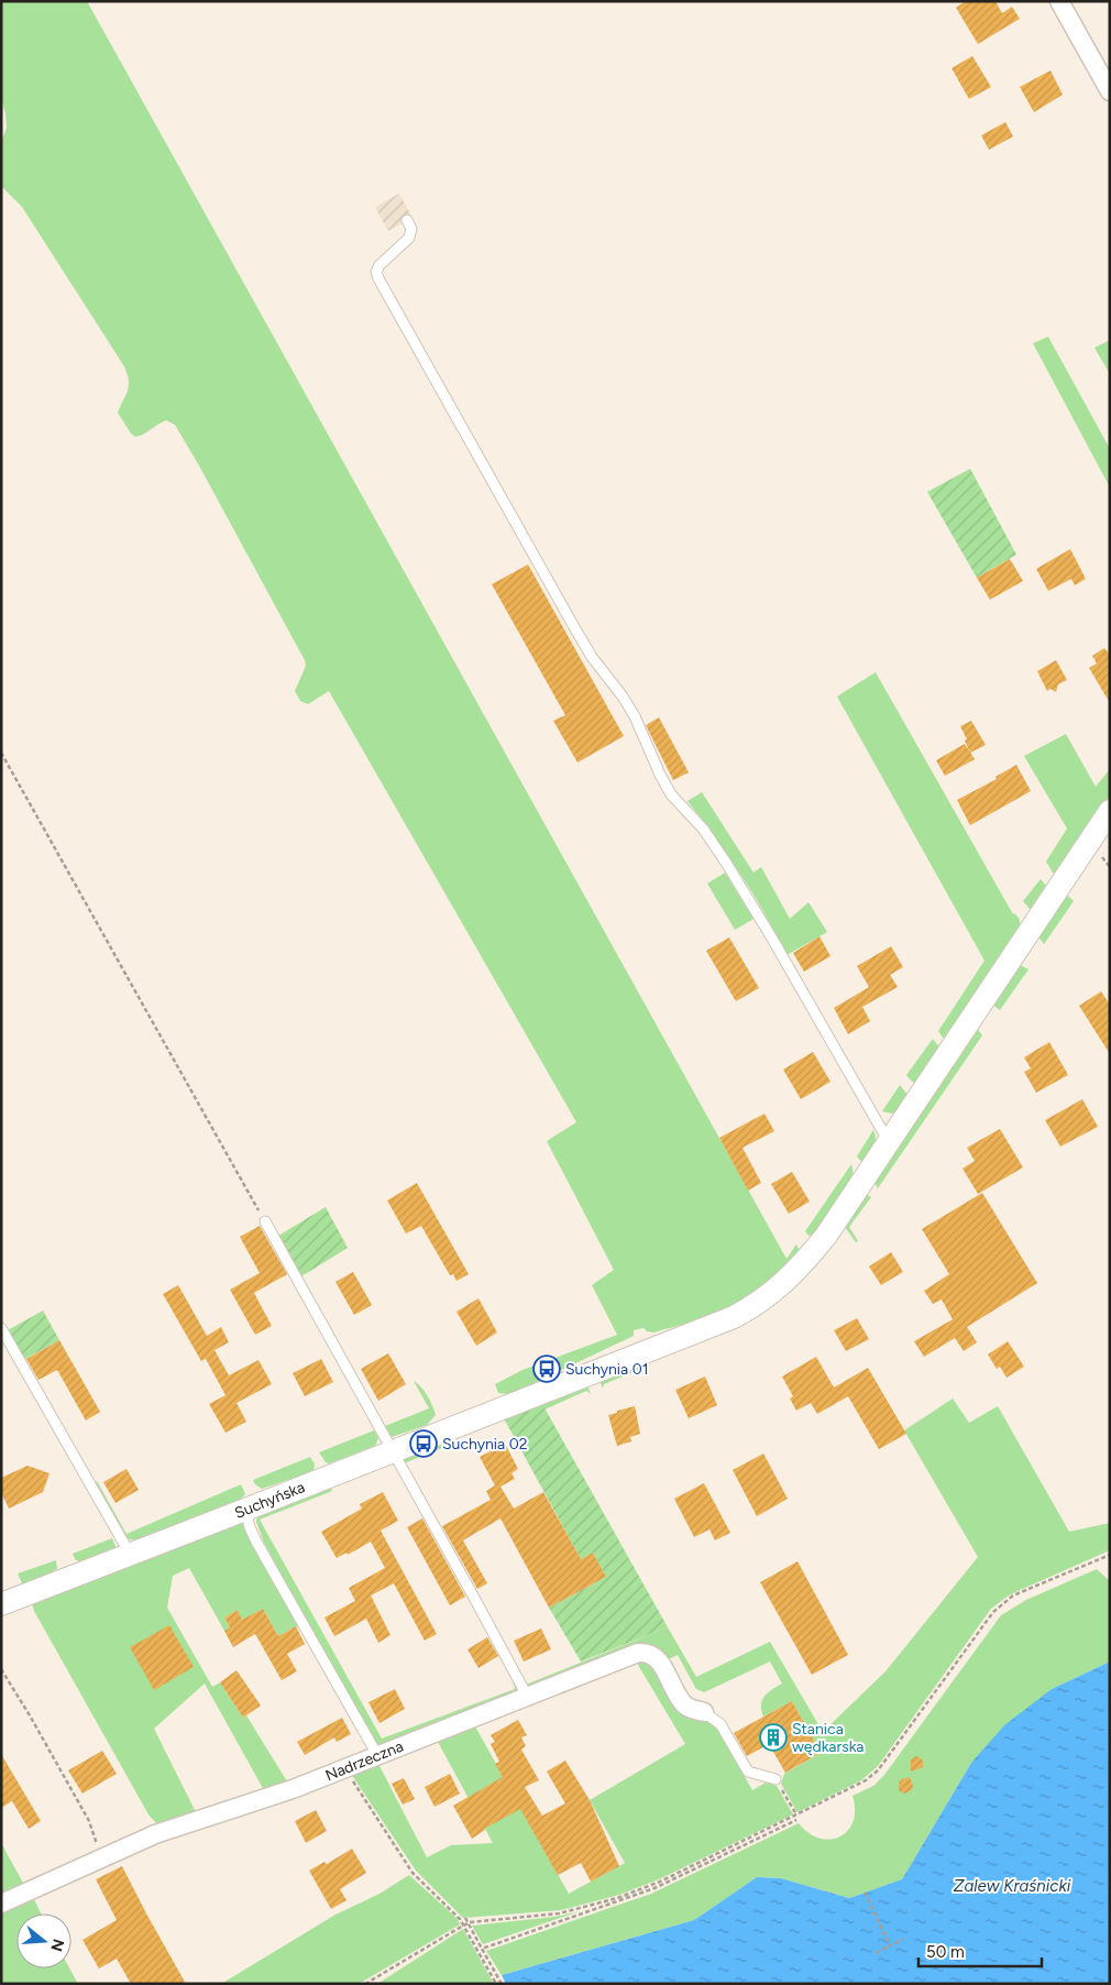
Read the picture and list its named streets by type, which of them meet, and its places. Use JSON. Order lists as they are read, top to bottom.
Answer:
{
  "streets": {
    "street": ["Suchyńska", "Nadrzeczna"]
  },
  "water": ["Zalew Kraśnicki"],
  "places": {
    "bus stop": ["Suchynia 01", "Suchynia 02"],
    "building": ["Stanica wędkarska"]
  },
  "scale_bar": "50 m",
  "north": "right"
}
